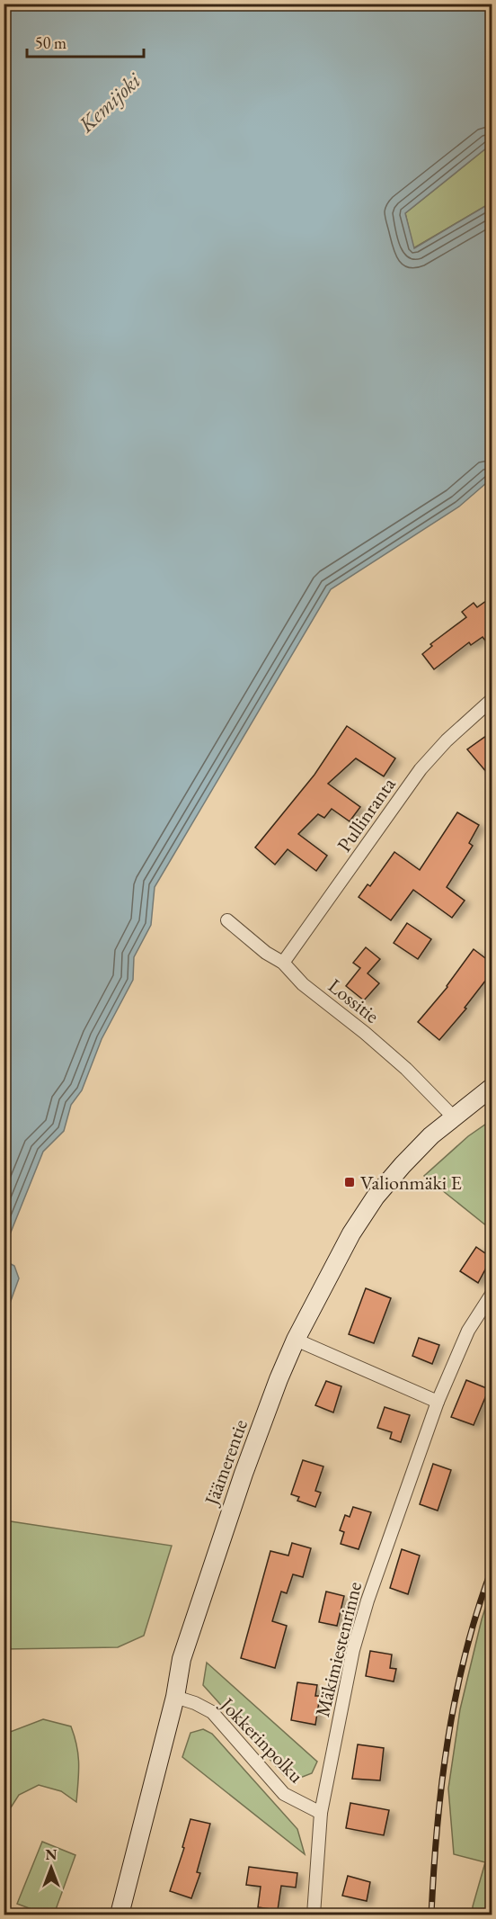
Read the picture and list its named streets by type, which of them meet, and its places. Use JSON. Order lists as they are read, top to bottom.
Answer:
{
  "streets": {
    "main road": ["Jäämerentie"],
    "street": [
      "Pullinranta",
      "Lossitie",
      "Mäkimiestenrinne",
      "Jokkerinpolku"
    ]
  },
  "crossings": [
    ["Pullinranta", "Lossitie"],
    ["Lossitie", "Jäämerentie"],
    ["Jäämerentie", "Jokkerinpolku"],
    ["Mäkimiestenrinne", "Jokkerinpolku"]
  ],
  "water": ["Kemijoki"],
  "places": {
    "transit": ["Valionmäki E"]
  },
  "scale_bar": "50 m",
  "north": "top"
}
